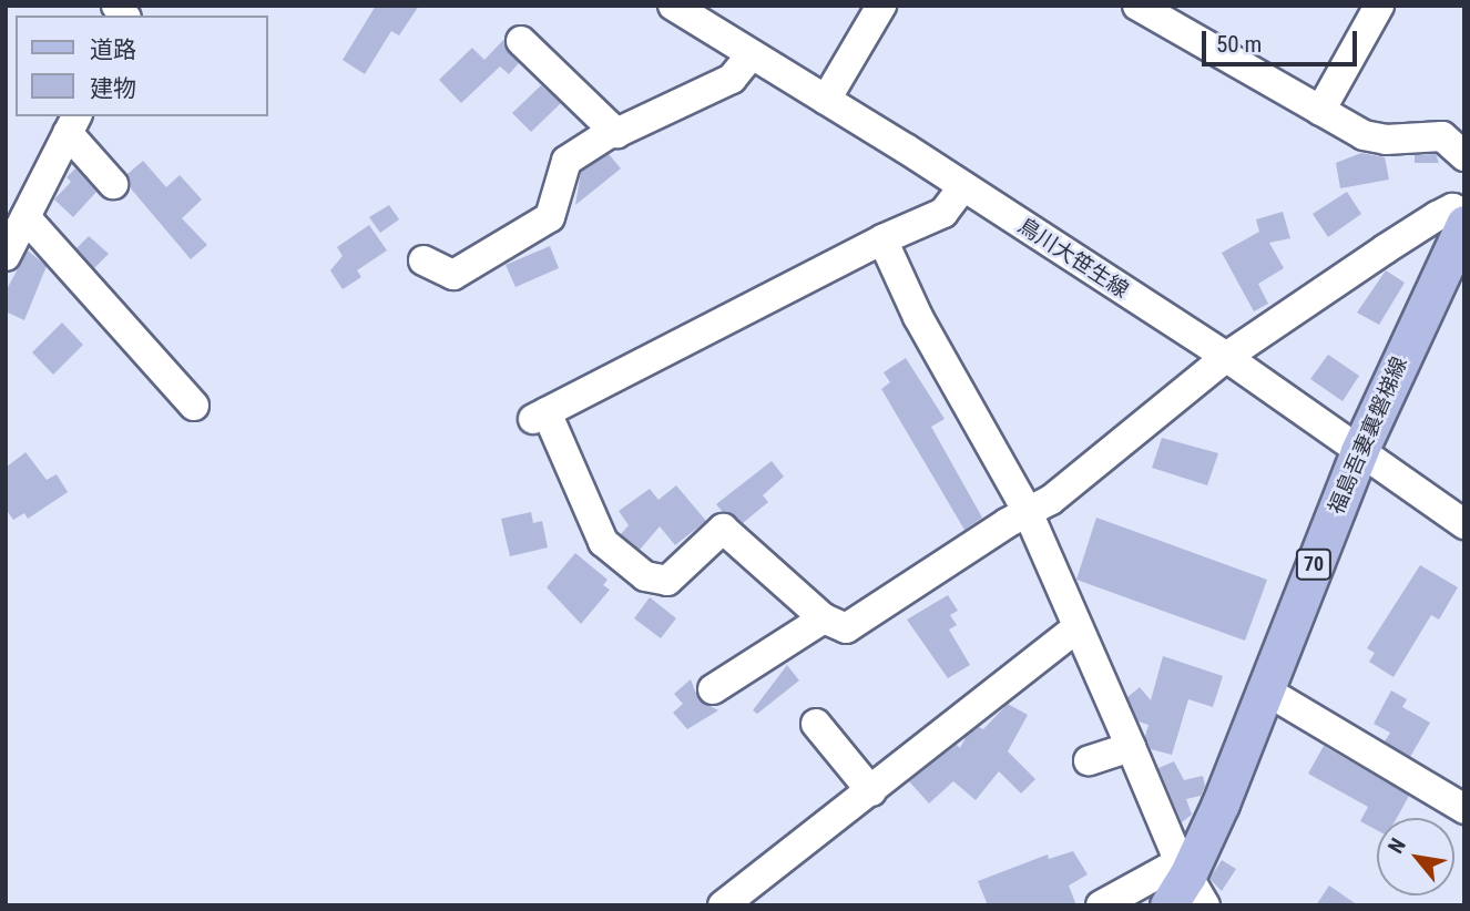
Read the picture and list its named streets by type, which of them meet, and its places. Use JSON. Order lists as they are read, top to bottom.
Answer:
{
  "streets": {
    "main road": ["福島吾妻裏磐梯線", "70"],
    "street": ["鳥川大笹生線"]
  },
  "crossings": [
    ["鳥川大笹生線", "福島吾妻裏磐梯線"]
  ],
  "legend": ["道路", "建物"],
  "scale_bar": "50 m",
  "north": "top left"
}
